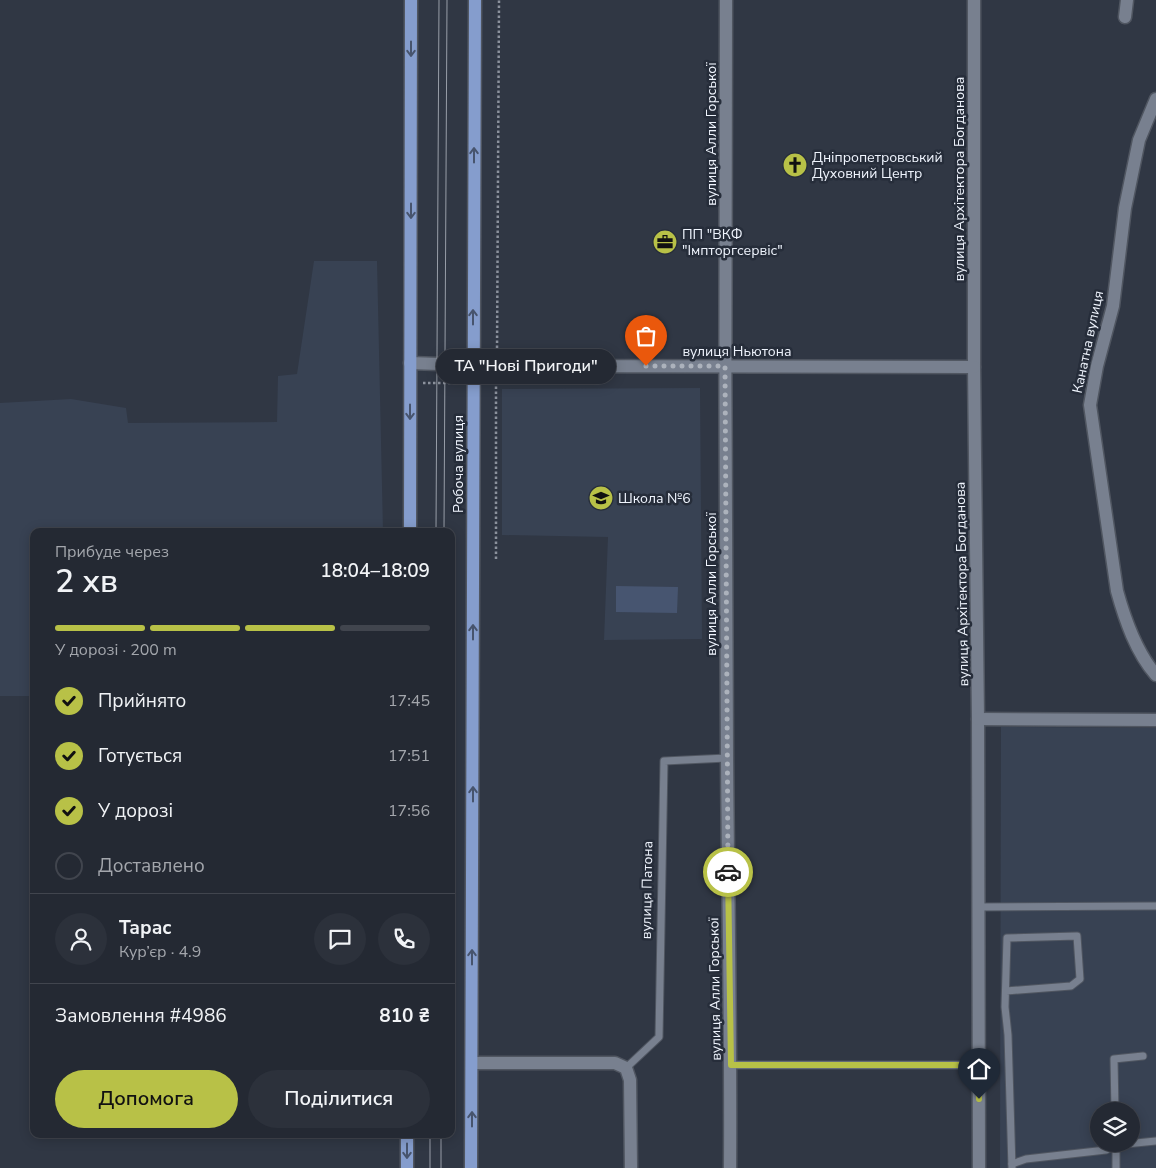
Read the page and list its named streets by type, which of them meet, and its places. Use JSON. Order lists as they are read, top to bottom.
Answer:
{
  "streets": {
    "main road": ["Робоча вулиця"],
    "street": [
      "вулиця Алли Горської",
      "вулиця Архітектора Богданова",
      "Канатна вулиця",
      "вулиця Ньютона"
    ],
    "lane": ["вулиця Патона"]
  },
  "crossings": [
    ["вулиця Алли Горської", "вулиця Ньютона"],
    ["вулиця Алли Горської", "вулиця Патона"],
    ["вулиця Архітектора Богданова", "вулиця Ньютона"],
    ["вулиця Ньютона", "Робоча вулиця"]
  ],
  "places": {
    "church": ["Дніпропетровський Духовний Центр"],
    "office": ["ПП \"ВКФ \"Імпторгсервіс\""],
    "other": ["ТА \"Нові Пригоди\""],
    "school or university": ["Школа №6"]
  },
  "page": {
    "bubble": "ТА \"Нові Пригоди\"",
    "heading": ["2 хв", "Прибуде через", "18:04–18:09"],
    "panel": [
      "Тарас",
      "Кур’єр · 4.9",
      "Замовлення #4986",
      "810 ₴"
    ],
    "bar": "У дорозі · 200 m",
    "list": [
      ["Прийнято", "17:45"],
      ["Готується", "17:51"],
      ["У дорозі", "17:56"],
      "Доставлено"
    ],
    "buttons": ["Допомога", "Поділитися"]
  }
}
